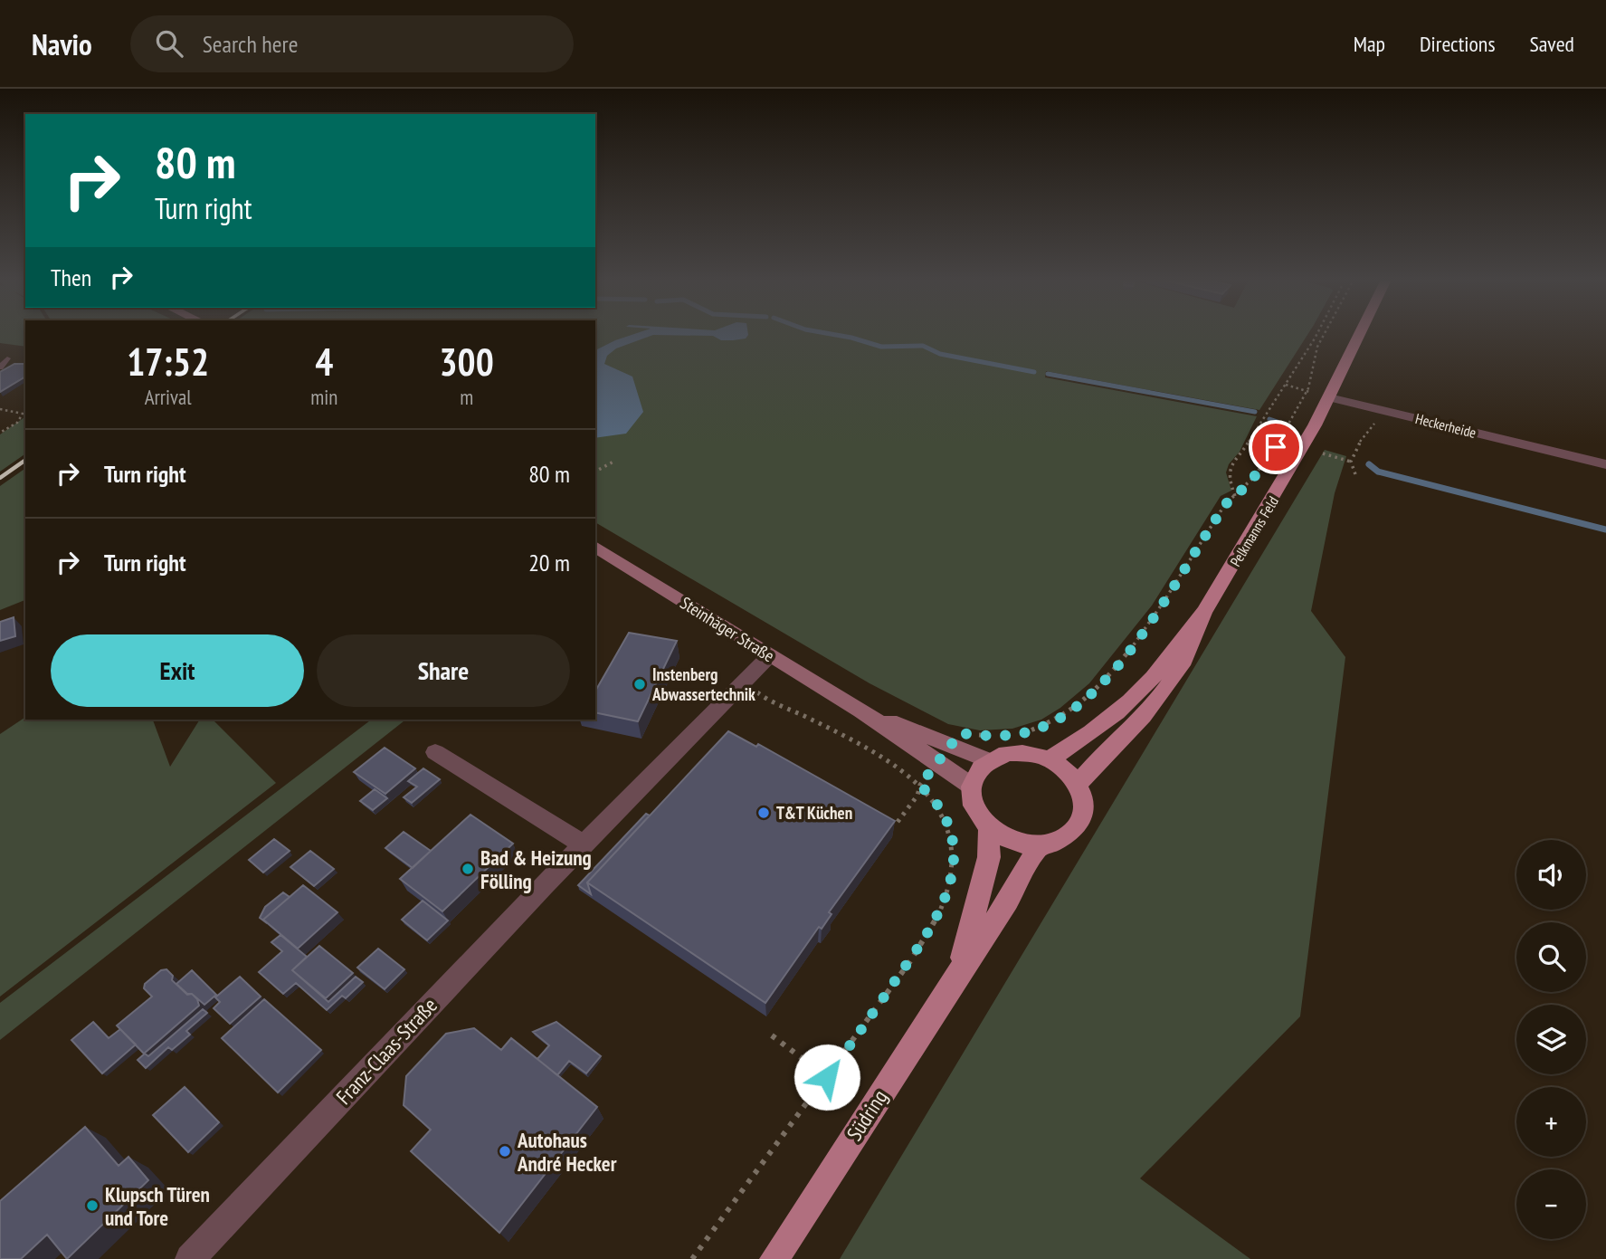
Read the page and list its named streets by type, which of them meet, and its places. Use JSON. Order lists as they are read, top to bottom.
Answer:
{
  "streets": {
    "main road": ["Pelkmanns Feld", "Steinhäger Straße", "Südring"],
    "street": ["Heckerheide", "Franz-Claas-Straße"]
  },
  "crossings": [
    ["Heckerheide", "Pelkmanns Feld"],
    ["Pelkmanns Feld", "Steinhäger Straße"],
    ["Pelkmanns Feld", "Südring"],
    ["Steinhäger Straße", "Franz-Claas-Straße"],
    ["Steinhäger Straße", "Südring"]
  ],
  "places": [
    "Instenberg Abwassertechnik",
    "T&T Küchen",
    "Bad & Heizung Fölling",
    "Autohaus André Hecker",
    "Klupsch Türen und Tore"
  ],
  "page": {
    "header": "Navio",
    "search": "Search here",
    "nav": ["Map", "Directions", "Saved"],
    "turn": ["80 m", "Turn right"],
    "then": "Then",
    "eta": [
      "17:52",
      "Arrival",
      "4",
      "min",
      "300",
      "m"
    ],
    "list": [
      {
        "name": "Turn right",
        "value": "80 m"
      },
      {
        "name": "Turn right",
        "value": "20 m"
      }
    ],
    "buttons": ["Exit", "Share"],
    "map_buttons": ["+", "−"]
  }
}
